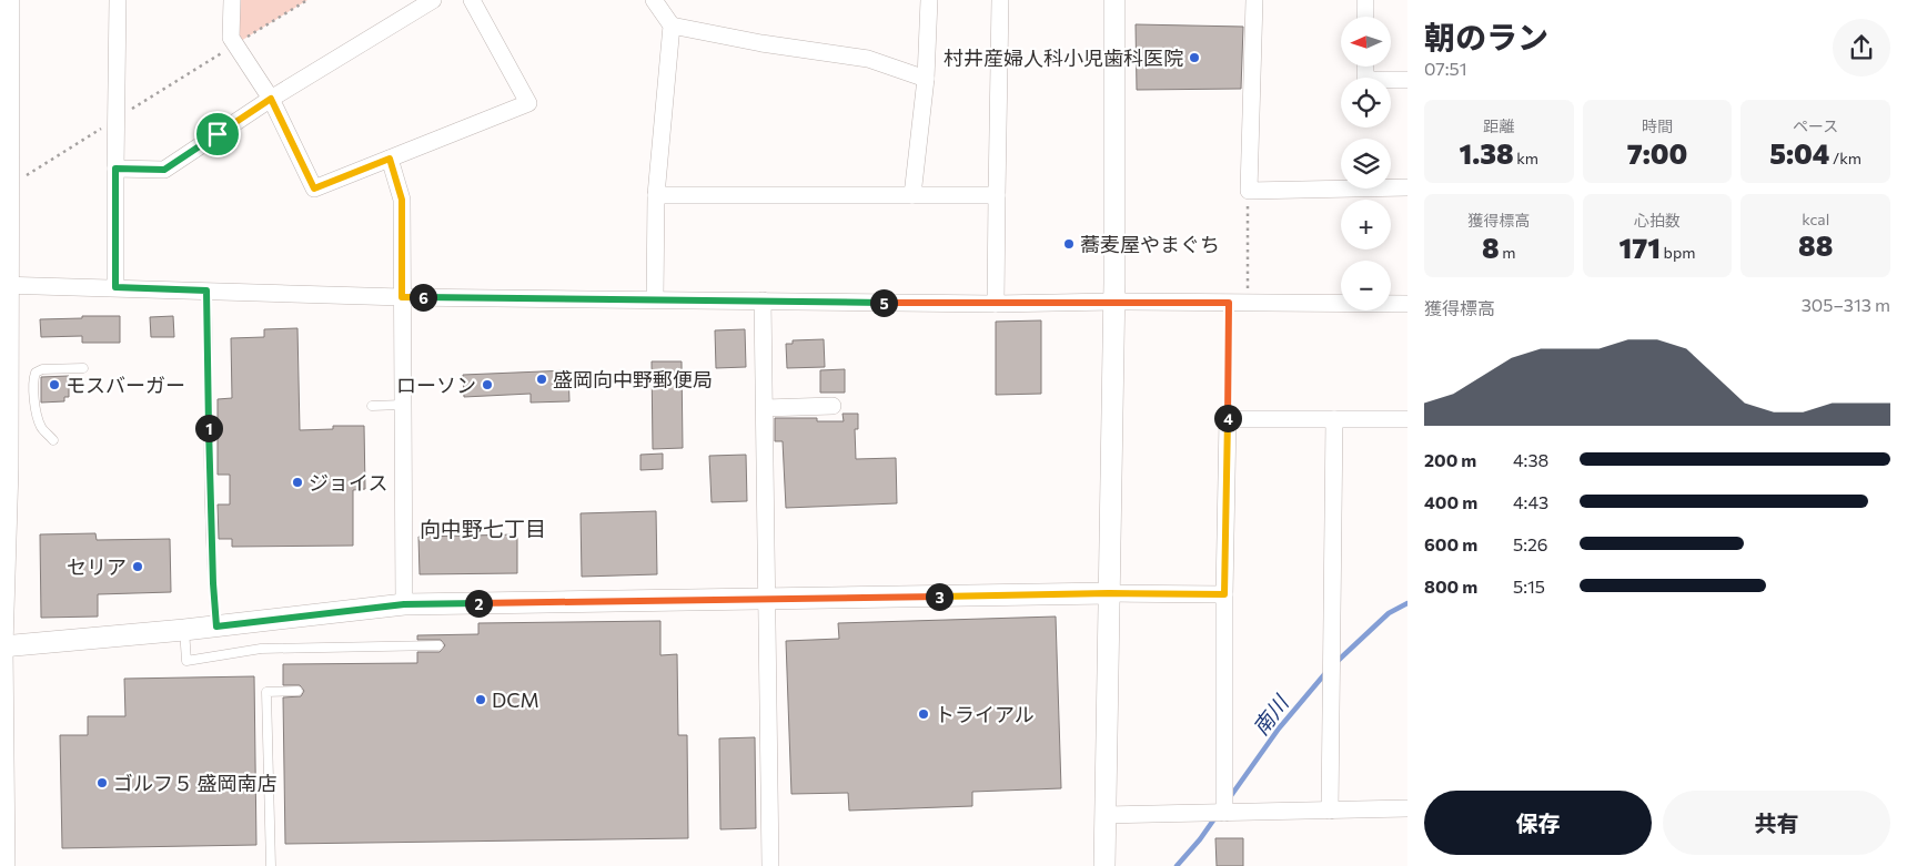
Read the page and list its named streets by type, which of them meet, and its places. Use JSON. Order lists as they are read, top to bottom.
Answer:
{
  "districts": ["向中野七丁目"],
  "water": ["南川"],
  "places": [
    "村井産婦人科小児歯科医院",
    "蕎麦屋やまぐち",
    "盛岡向中野郵便局",
    "モスバーガー",
    "ローソン",
    "ジョイス",
    "セリア",
    "DCM",
    "トライアル",
    "ゴルフ５ 盛岡南店"
  ],
  "north": "left",
  "page": {
    "heading": ["朝のラン", "07:51"],
    "map_buttons": ["+", "−"],
    "stats": [
      ["距離", "1.38 km"],
      ["時間", "7:00"],
      ["ペース", "5:04 /km"],
      ["獲得標高", "8 m"],
      ["心拍数", "171 bpm"],
      ["kcal", "88"]
    ],
    "chart": ["獲得標高", "305–313 m"],
    "pins": [
      "6",
      "5",
      "4",
      "1",
      "3",
      "2"
    ],
    "list": [
      {
        "name": "200 m",
        "note": "4:38"
      },
      {
        "name": "400 m",
        "note": "4:43"
      },
      {
        "name": "600 m",
        "note": "5:26"
      },
      {
        "name": "800 m",
        "note": "5:15"
      }
    ],
    "buttons": ["保存", "共有"]
  }
}
